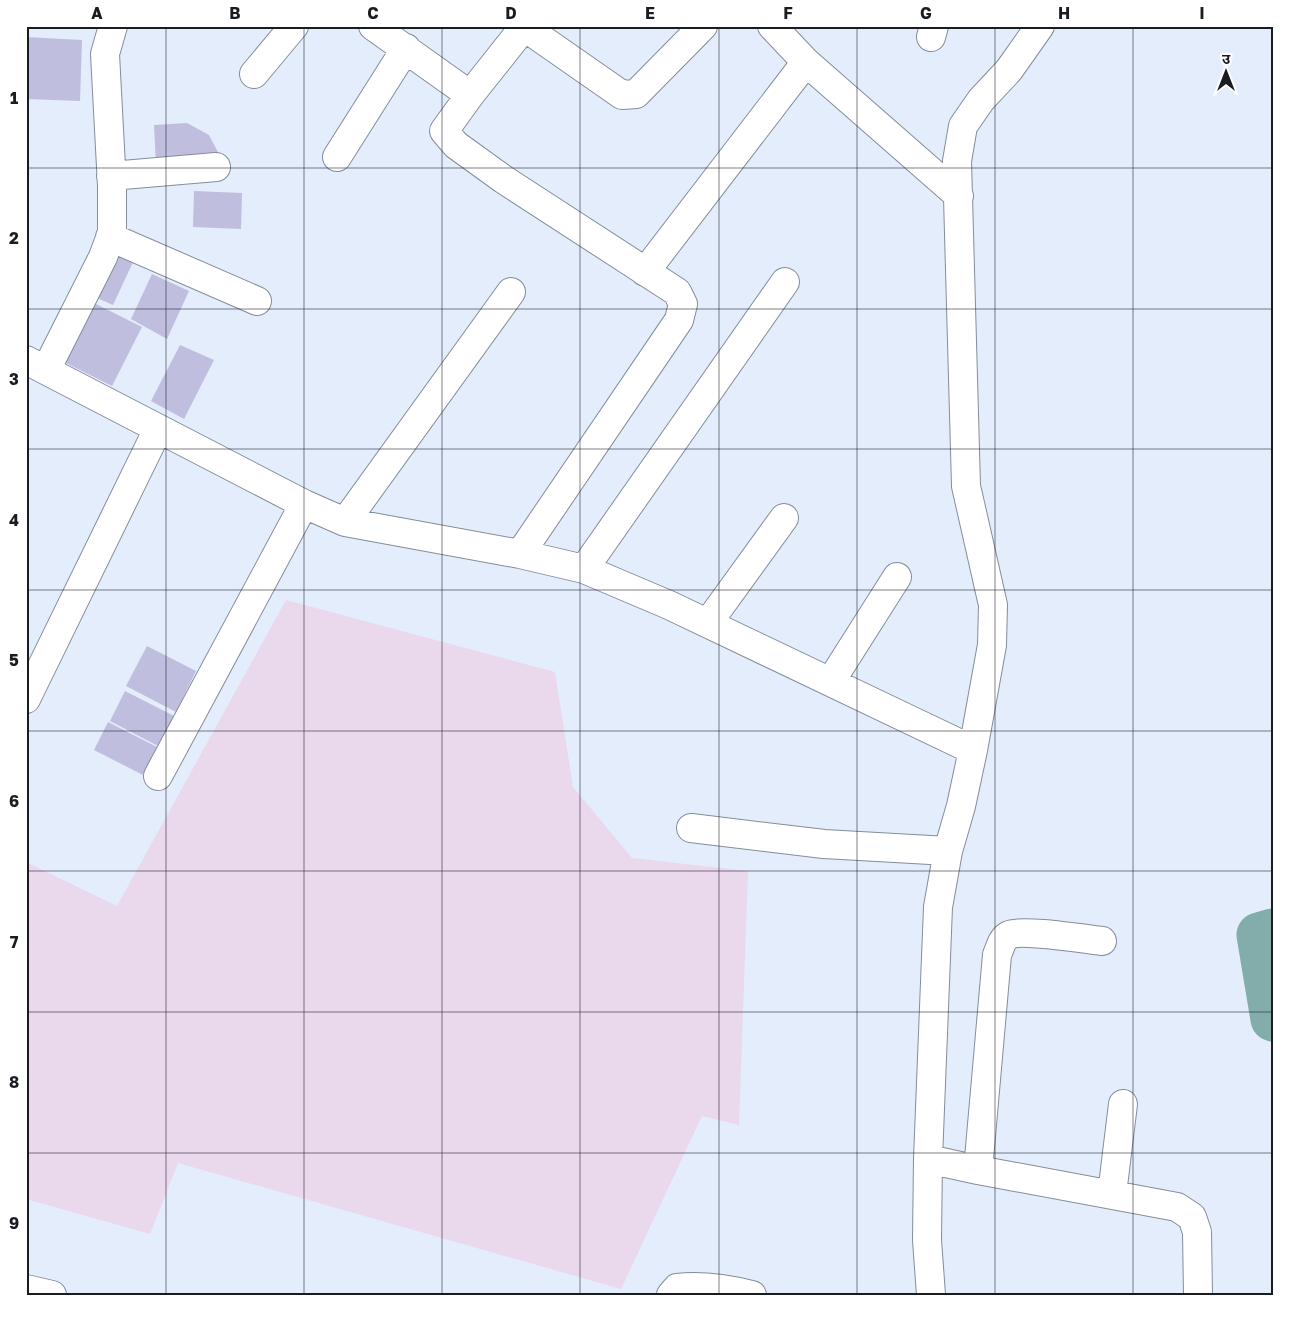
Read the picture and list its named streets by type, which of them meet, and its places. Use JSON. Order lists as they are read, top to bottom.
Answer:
{
  "north": "top",
  "grid": {
    "columns": [
      "A",
      "B",
      "C",
      "D",
      "E",
      "F",
      "G",
      "H",
      "I"
    ],
    "rows": [
      "1",
      "2",
      "3",
      "4",
      "5",
      "6",
      "7",
      "8",
      "9"
    ]
  }
}
